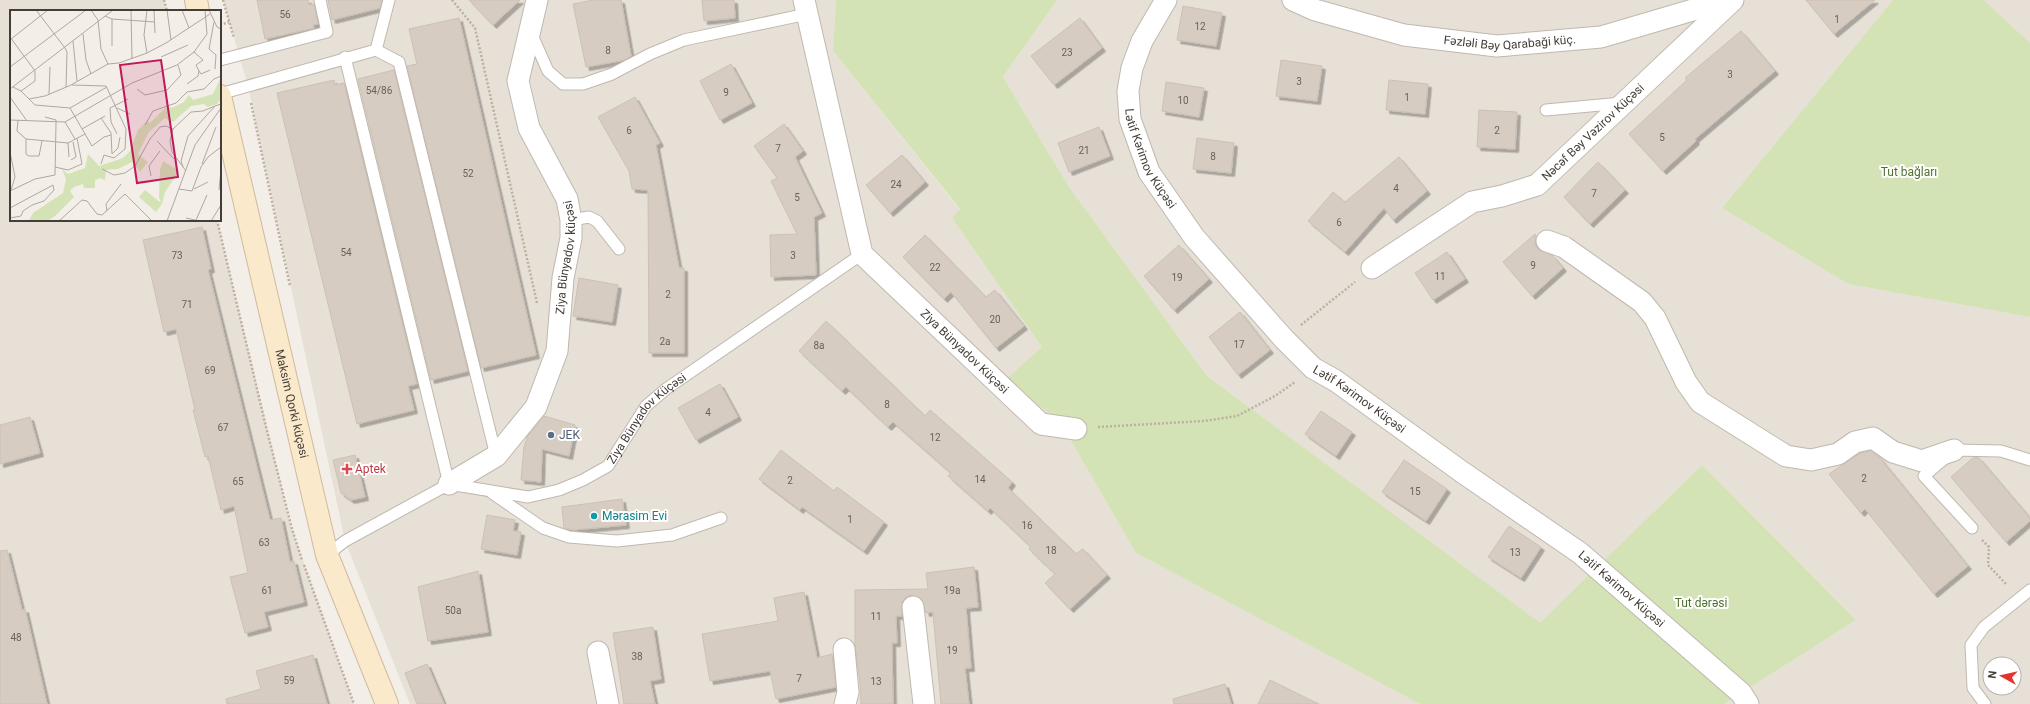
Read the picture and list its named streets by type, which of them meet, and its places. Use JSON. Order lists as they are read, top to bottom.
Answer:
{
  "streets": {
    "main road": ["Maksim Qorki küçəsi"],
    "street": [
      "Fəzləli Bəy Qarabaği küç.",
      "Nəcəf Bəy Vəzirov Küçəsi",
      "Lətif Kərimov Küçəsi",
      "Ziya Bünyadov küçəsi",
      "Ziya Bünyadov Küçəsi"
    ]
  },
  "crossings": [
    ["Ziya Bünyadov küçəsi", "Ziya Bünyadov Küçəsi"]
  ],
  "parks": ["Tut bağları", "Tut dərəsi"],
  "places": {
    "other": ["JEK", "Mərasim Evi"],
    "health": ["Aptek"]
  },
  "house_numbers": [
    "56",
    "1",
    "12",
    "8",
    "23",
    "3",
    "3",
    "54/86",
    "9",
    "1",
    "10",
    "6",
    "2",
    "5",
    "7",
    "21",
    "8",
    "52",
    "24",
    "4",
    "7",
    "5",
    "6",
    "54",
    "73",
    "3",
    "9",
    "22",
    "11",
    "19",
    "2",
    "71",
    "20",
    "2a",
    "17",
    "8a",
    "69",
    "8",
    "4",
    "67",
    "12",
    "2",
    "14",
    "2",
    "65",
    "15",
    "1",
    "16",
    "63",
    "18",
    "13",
    "61",
    "19a",
    "50a",
    "11",
    "48",
    "19",
    "38",
    "7",
    "59",
    "13"
  ],
  "north": "left"
}
